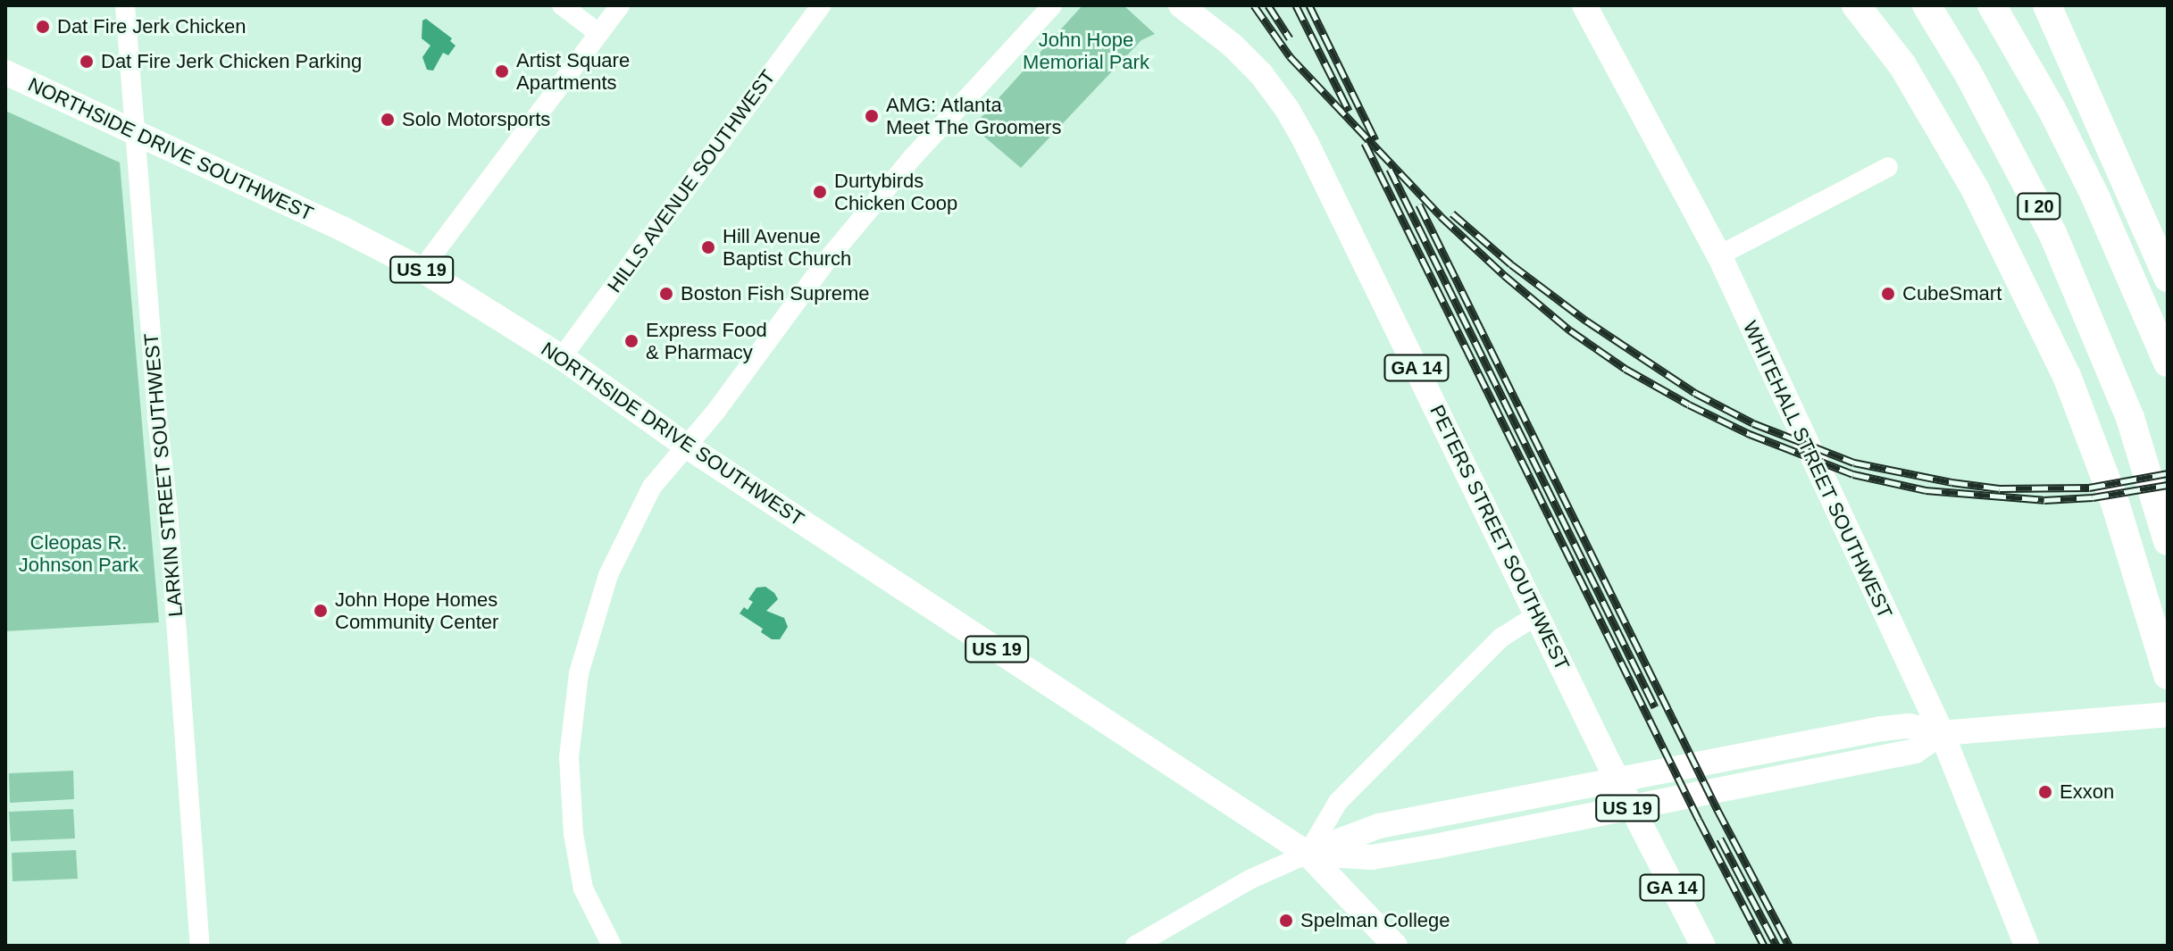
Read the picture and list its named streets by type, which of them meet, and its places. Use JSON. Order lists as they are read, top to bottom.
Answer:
{
  "streets": {
    "highway": ["I 20"],
    "main road": [
      "NORTHSIDE DRIVE SOUTHWEST",
      "US 19",
      "GA 14",
      "WHITEHALL STREET SOUTHWEST",
      "PETERS STREET SOUTHWEST"
    ],
    "street": ["HILLS AVENUE SOUTHWEST", "LARKIN STREET SOUTHWEST"]
  },
  "crossings": [
    ["NORTHSIDE DRIVE SOUTHWEST", "HILLS AVENUE SOUTHWEST"],
    ["NORTHSIDE DRIVE SOUTHWEST", "US 19"],
    ["NORTHSIDE DRIVE SOUTHWEST", "LARKIN STREET SOUTHWEST"],
    ["US 19", "WHITEHALL STREET SOUTHWEST"]
  ],
  "parks": ["John Hope Memorial Park", "Cleopas R. Johnson Park"],
  "places": [
    "Dat Fire Jerk Chicken",
    "Dat Fire Jerk Chicken Parking",
    "Artist Square Apartments",
    "AMG: Atlanta Meet The Groomers",
    "Solo Motorsports",
    "Durtybirds Chicken Coop",
    "Hill Avenue Baptist Church",
    "Boston Fish Supreme",
    "CubeSmart",
    "Express Food & Pharmacy",
    "John Hope Homes Community Center",
    "Exxon",
    "Spelman College"
  ]
}
